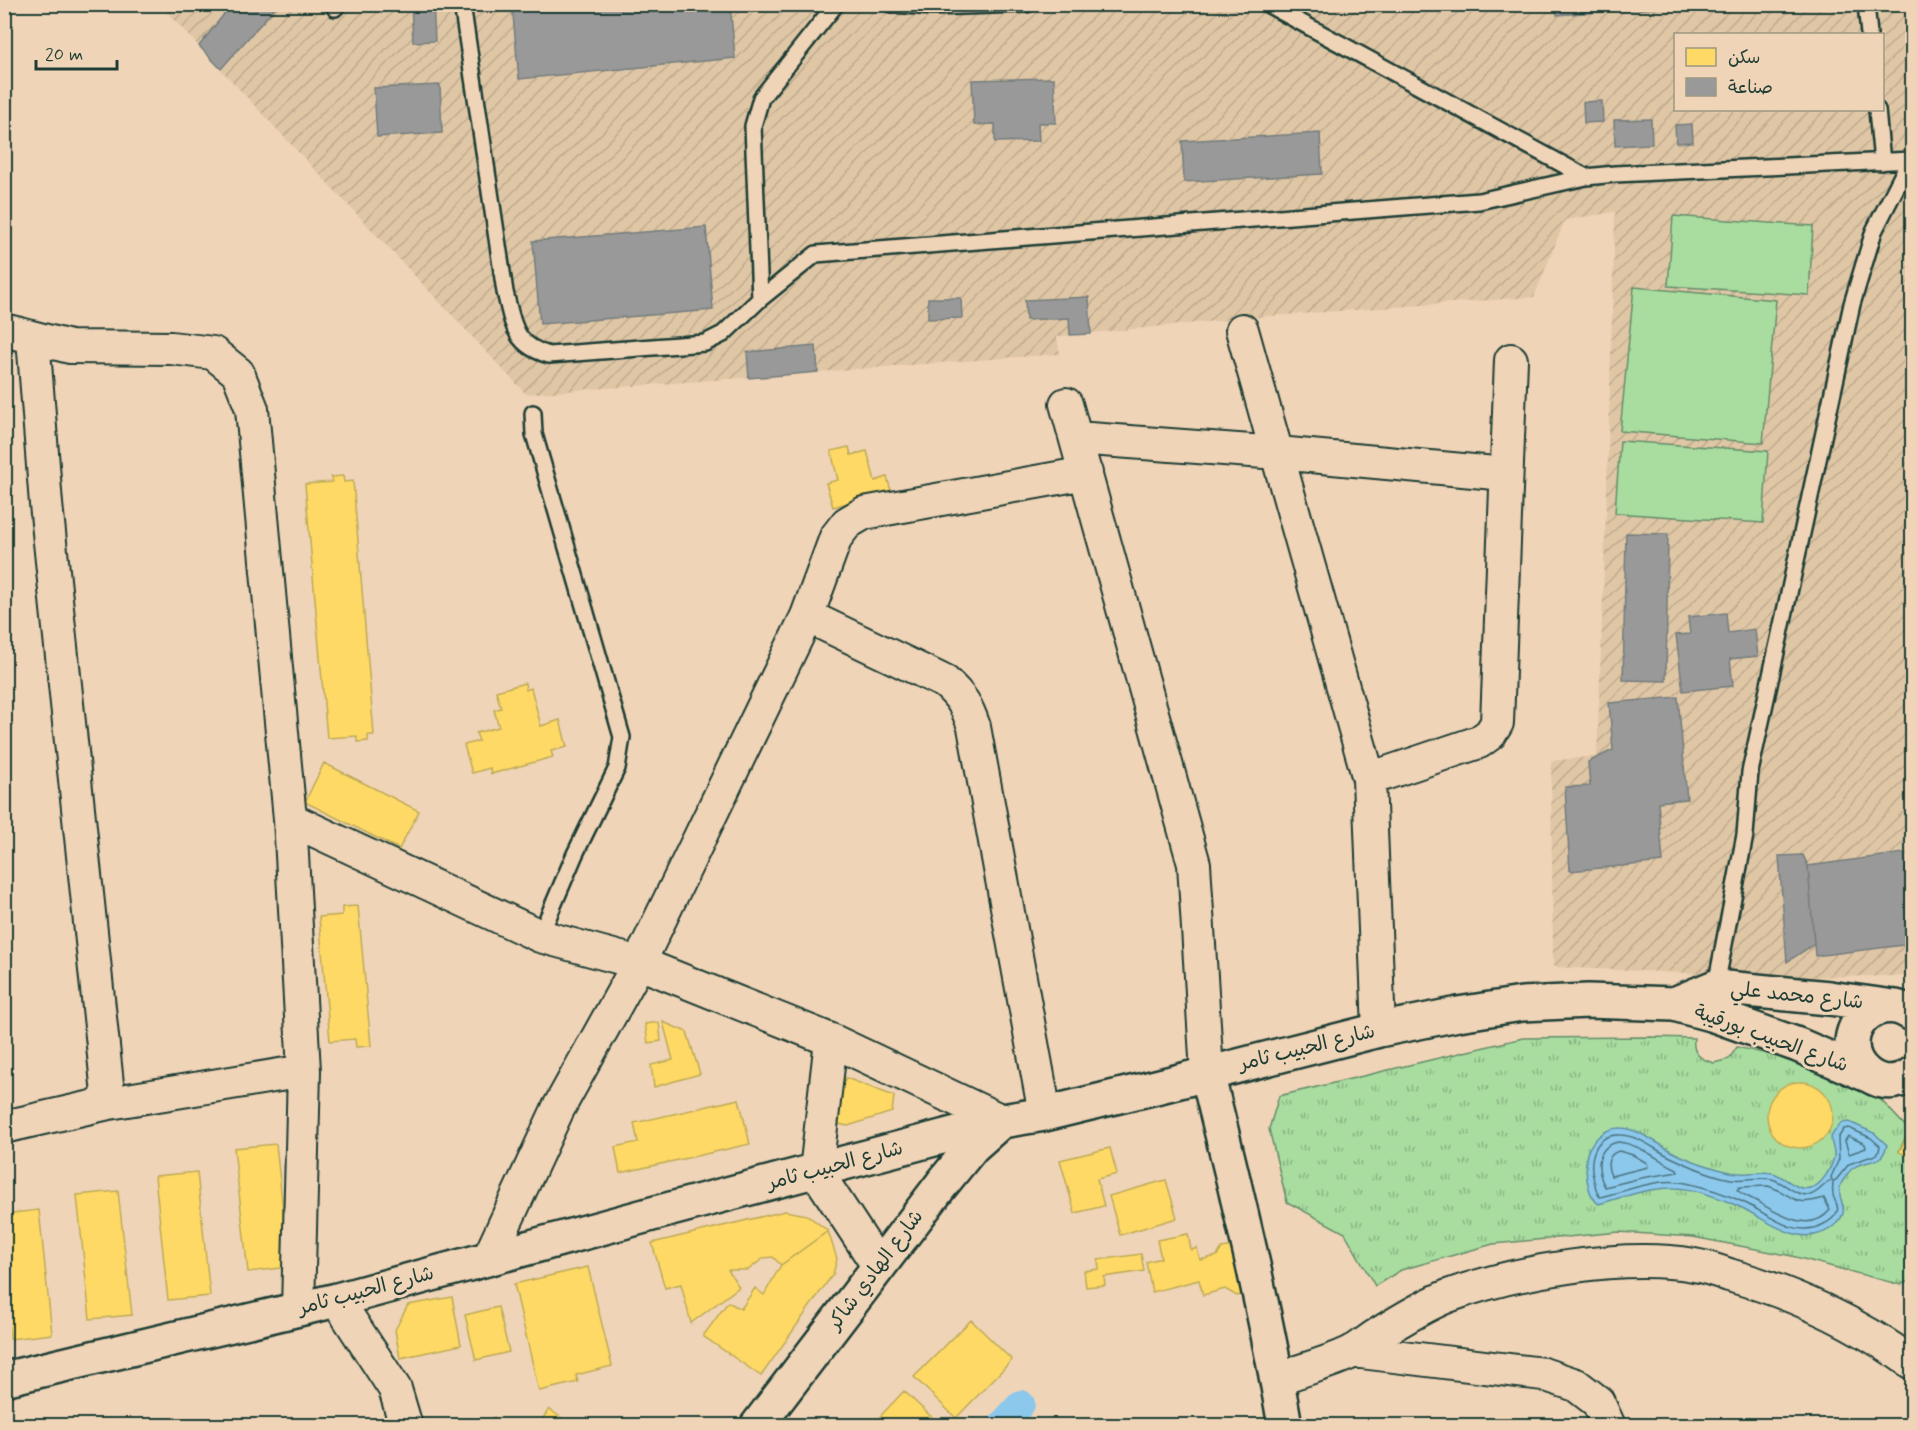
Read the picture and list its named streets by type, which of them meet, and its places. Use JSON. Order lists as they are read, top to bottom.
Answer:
{
  "streets": {
    "street": [
      "شارع محمد علي",
      "شارع الحبيب بورقيبة",
      "شارع الحبيب ثامر",
      "شارع الهادي شاكر"
    ]
  },
  "crossings": [
    ["شارع محمد علي", "شارع الحبيب بورقيبة"],
    ["شارع الحبيب بورقيبة", "شارع الحبيب ثامر"],
    ["شارع الحبيب ثامر", "شارع الهادي شاكر"]
  ],
  "legend": ["سكن", "صناعة"],
  "scale_bar": "20 m"
}
